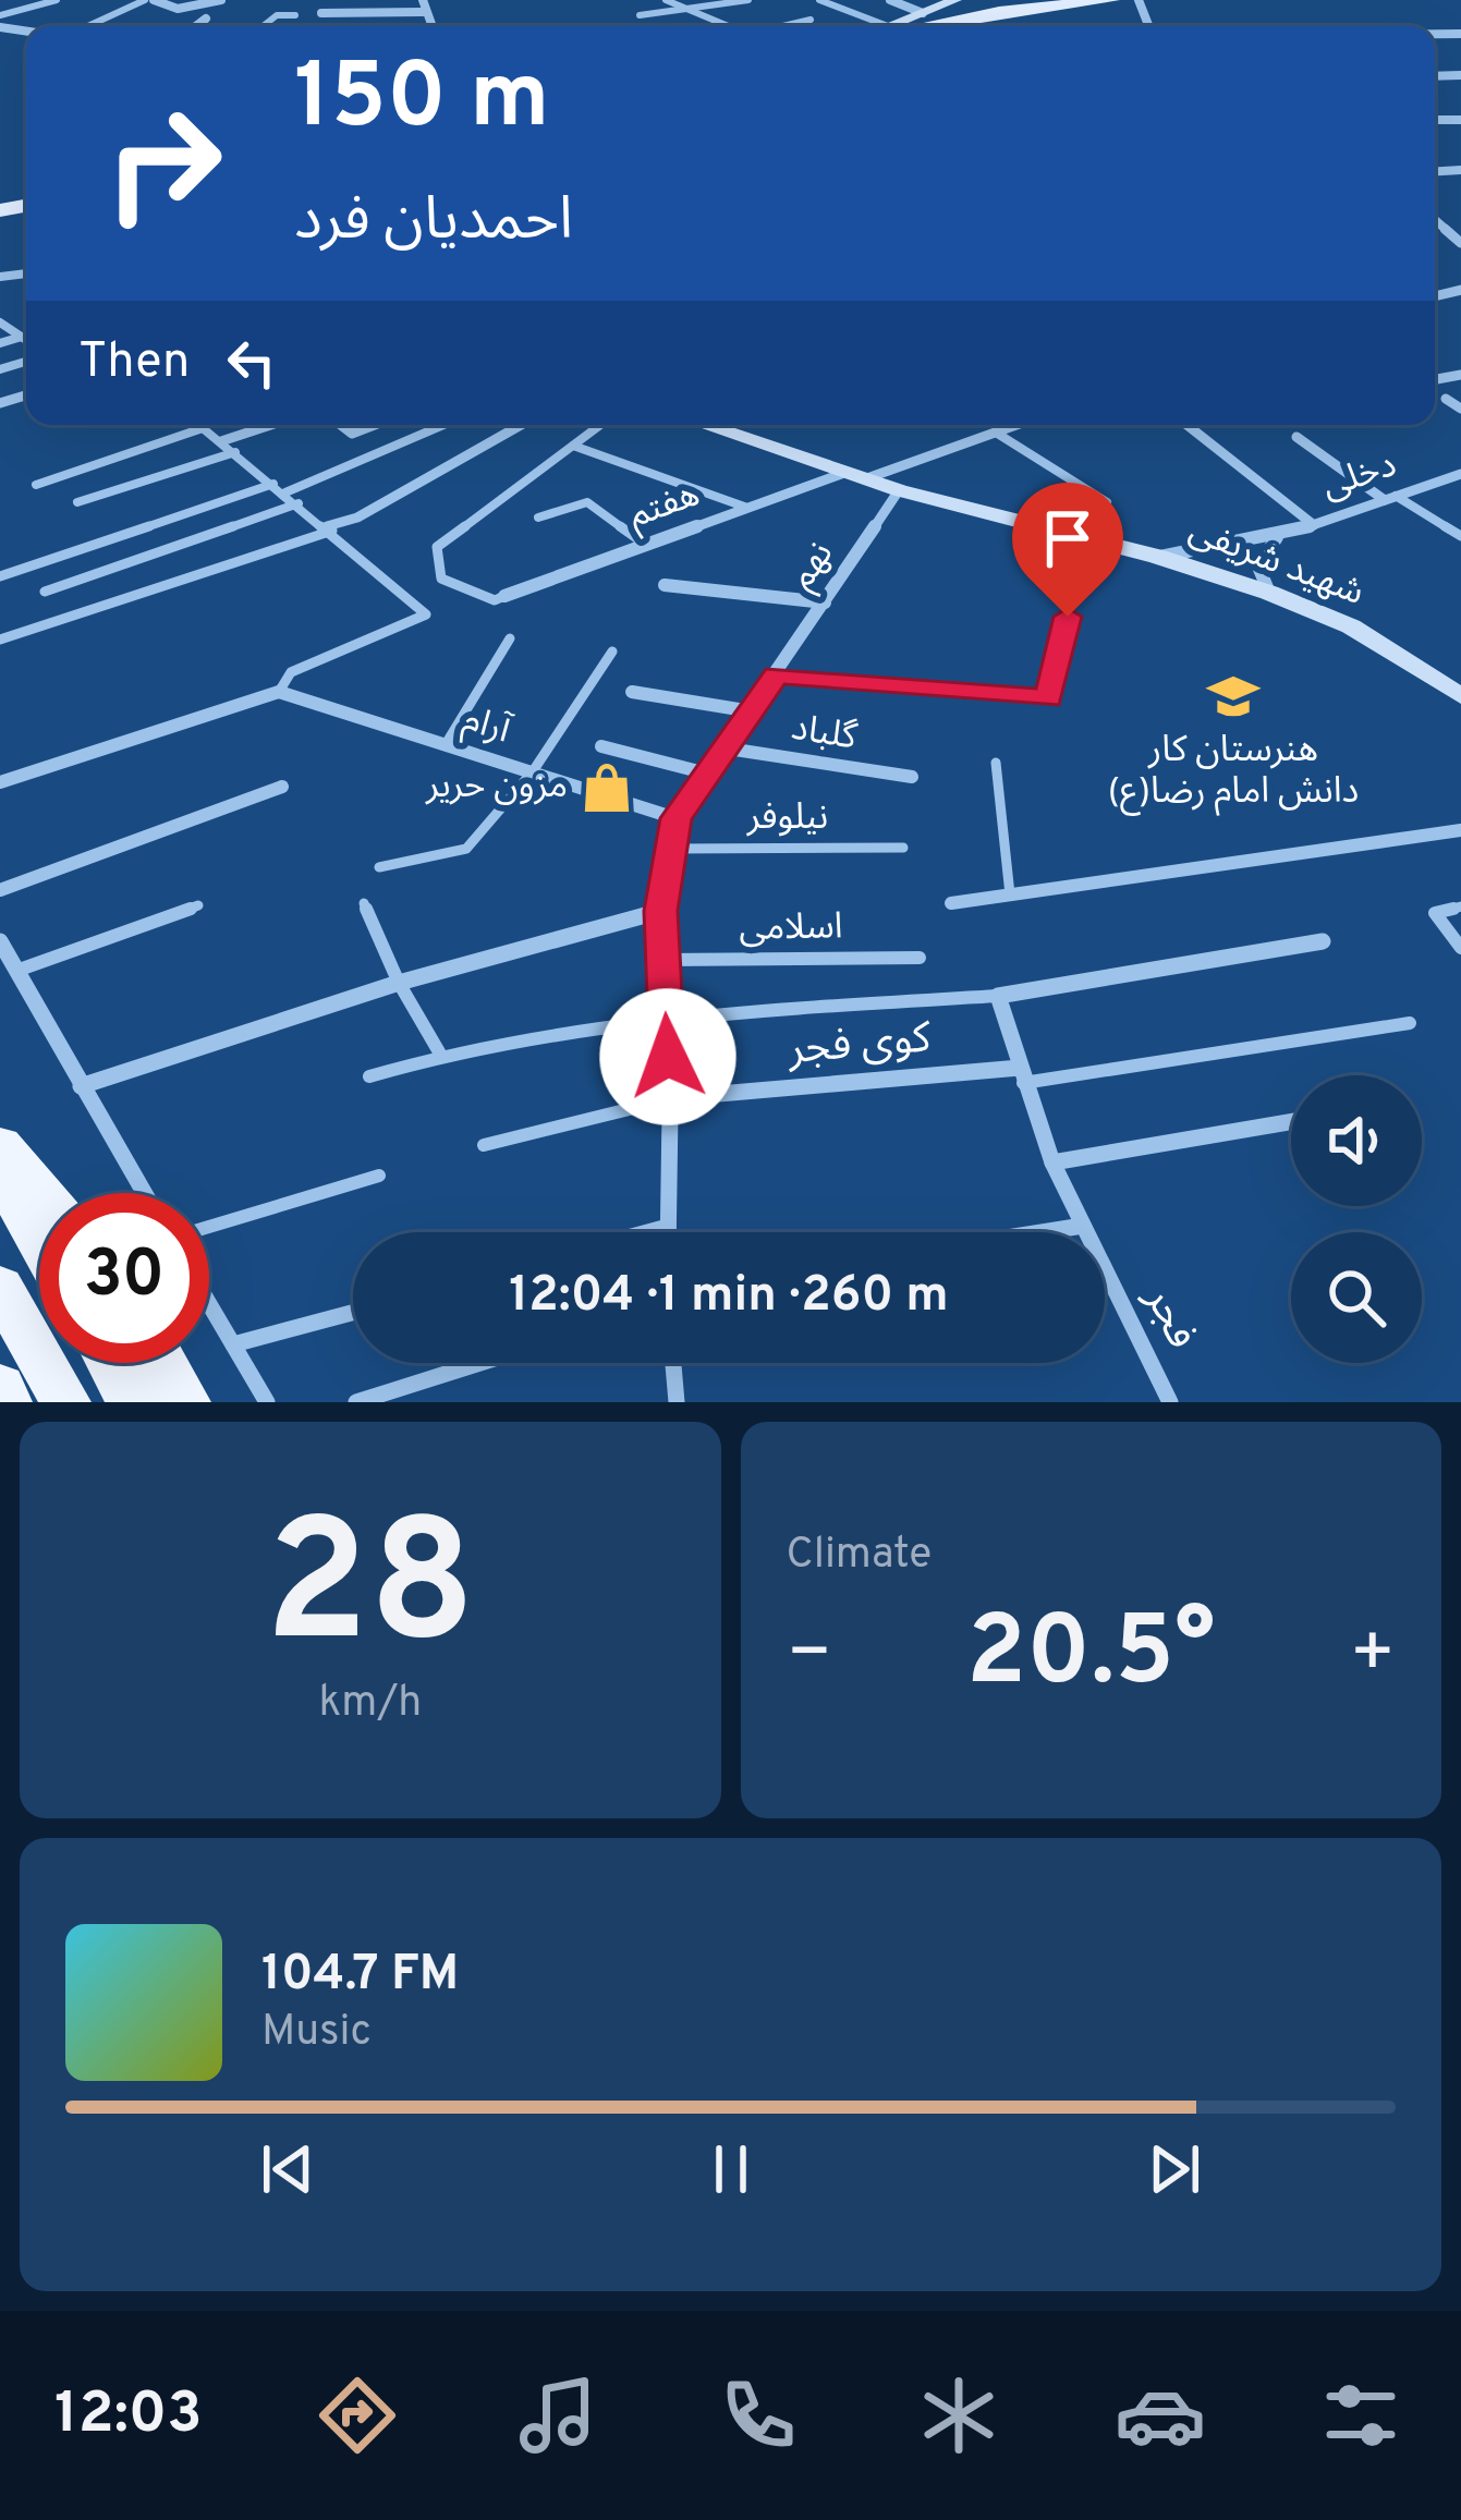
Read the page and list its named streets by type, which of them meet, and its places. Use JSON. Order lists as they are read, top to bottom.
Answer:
{
  "streets": {
    "main road": ["شهید شریفی"],
    "street": [
      "دخلی",
      "هفتم",
      "نهم",
      "آرام",
      "گلباد",
      "کوی فجر",
      "فجر"
    ],
    "lane": ["نیلوفر", "اسلامی"]
  },
  "crossings": [
    ["دخلی", "شهید شریفی"],
    ["هفتم", "شهید شریفی"],
    ["شهید شریفی", "نهم"],
    ["نهم", "آرام"],
    ["نهم", "گلباد"],
    ["کوی فجر", "فجر"]
  ],
  "places": {
    "school or university": ["هنرستان کار دانش امام رضا(ع)"],
    "shop": ["مزون حریر"]
  },
  "page": {
    "turn": ["150 m", "احمدیان فرد"],
    "then": "Then",
    "limit": "30",
    "trip": "12:04 · 1 min · 260 m",
    "tile": [
      ["28", "km/h"],
      "Climate"
    ],
    "heat": ["−", "20.5°", "+"],
    "song": ["104.7 FM", "Music"],
    "tabs": "12:03"
  }
}
